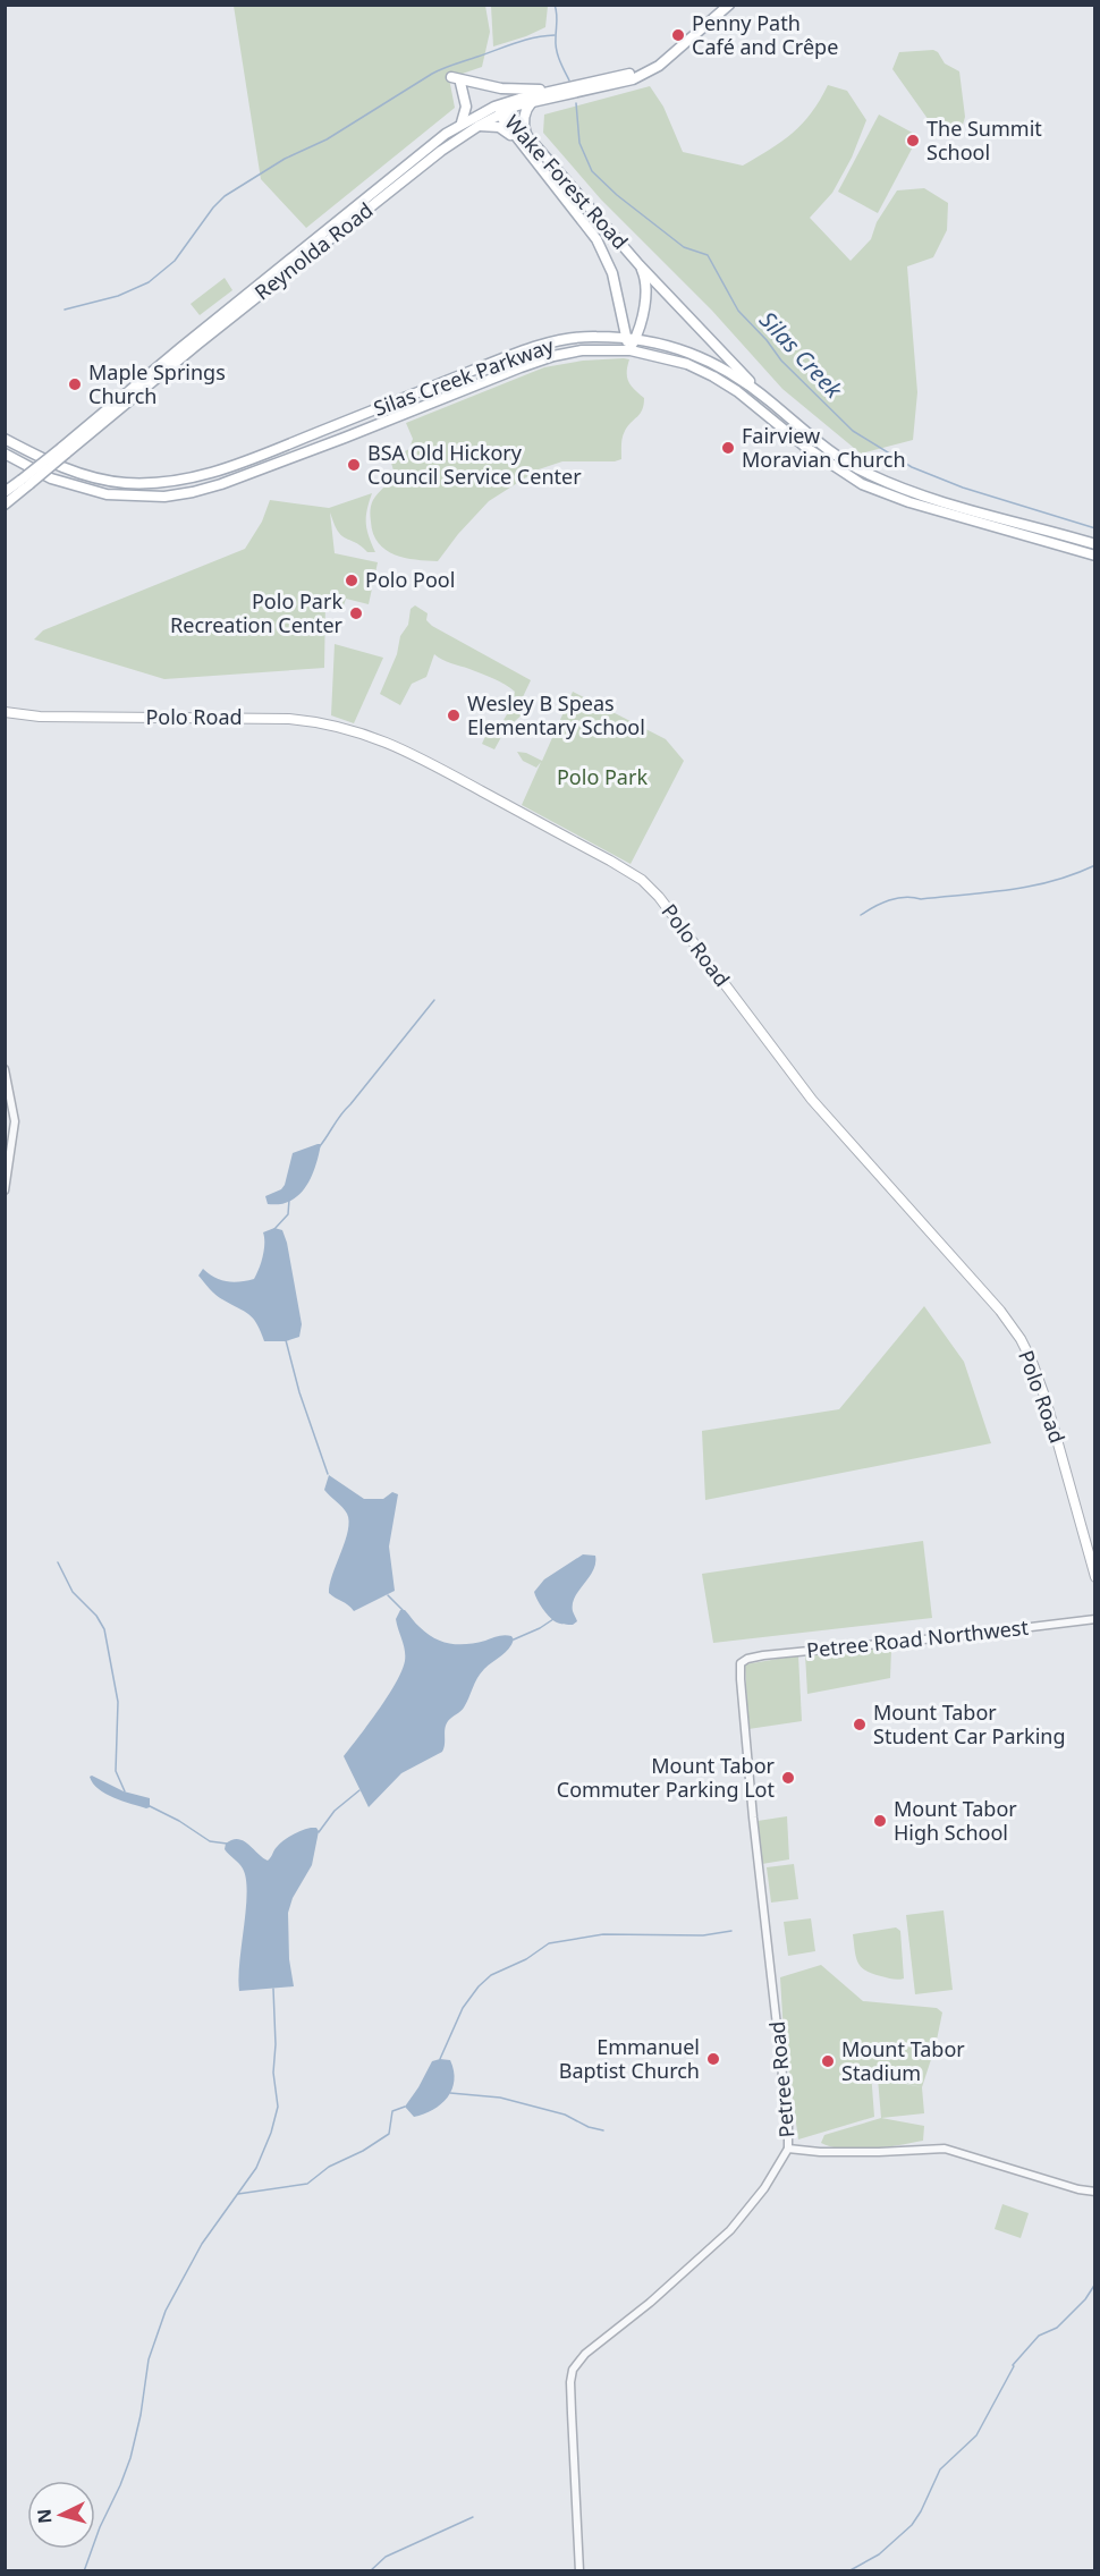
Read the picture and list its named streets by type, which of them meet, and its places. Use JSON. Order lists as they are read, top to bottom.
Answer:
{
  "streets": {
    "main road": [
      "Wake Forest Road",
      "Reynolda Road",
      "Silas Creek Parkway",
      "Polo Road"
    ],
    "street": ["Petree Road Northwest", "Petree Road"]
  },
  "crossings": [
    ["Wake Forest Road", "Reynolda Road"],
    ["Wake Forest Road", "Silas Creek Parkway"],
    ["Petree Road Northwest", "Petree Road"]
  ],
  "water": ["Silas Creek"],
  "parks": ["Polo Park"],
  "places": [
    "Penny Path Café and Crêpe",
    "The Summit School",
    "Maple Springs Church",
    "Fairview Moravian Church",
    "BSA Old Hickory Council Service Center",
    "Polo Pool",
    "Polo Park Recreation Center",
    "Wesley B Speas Elementary School",
    "Mount Tabor Student Car Parking",
    "Mount Tabor Commuter Parking Lot",
    "Mount Tabor High School",
    "Emmanuel Baptist Church",
    "Mount Tabor Stadium"
  ],
  "north": "left"
}
